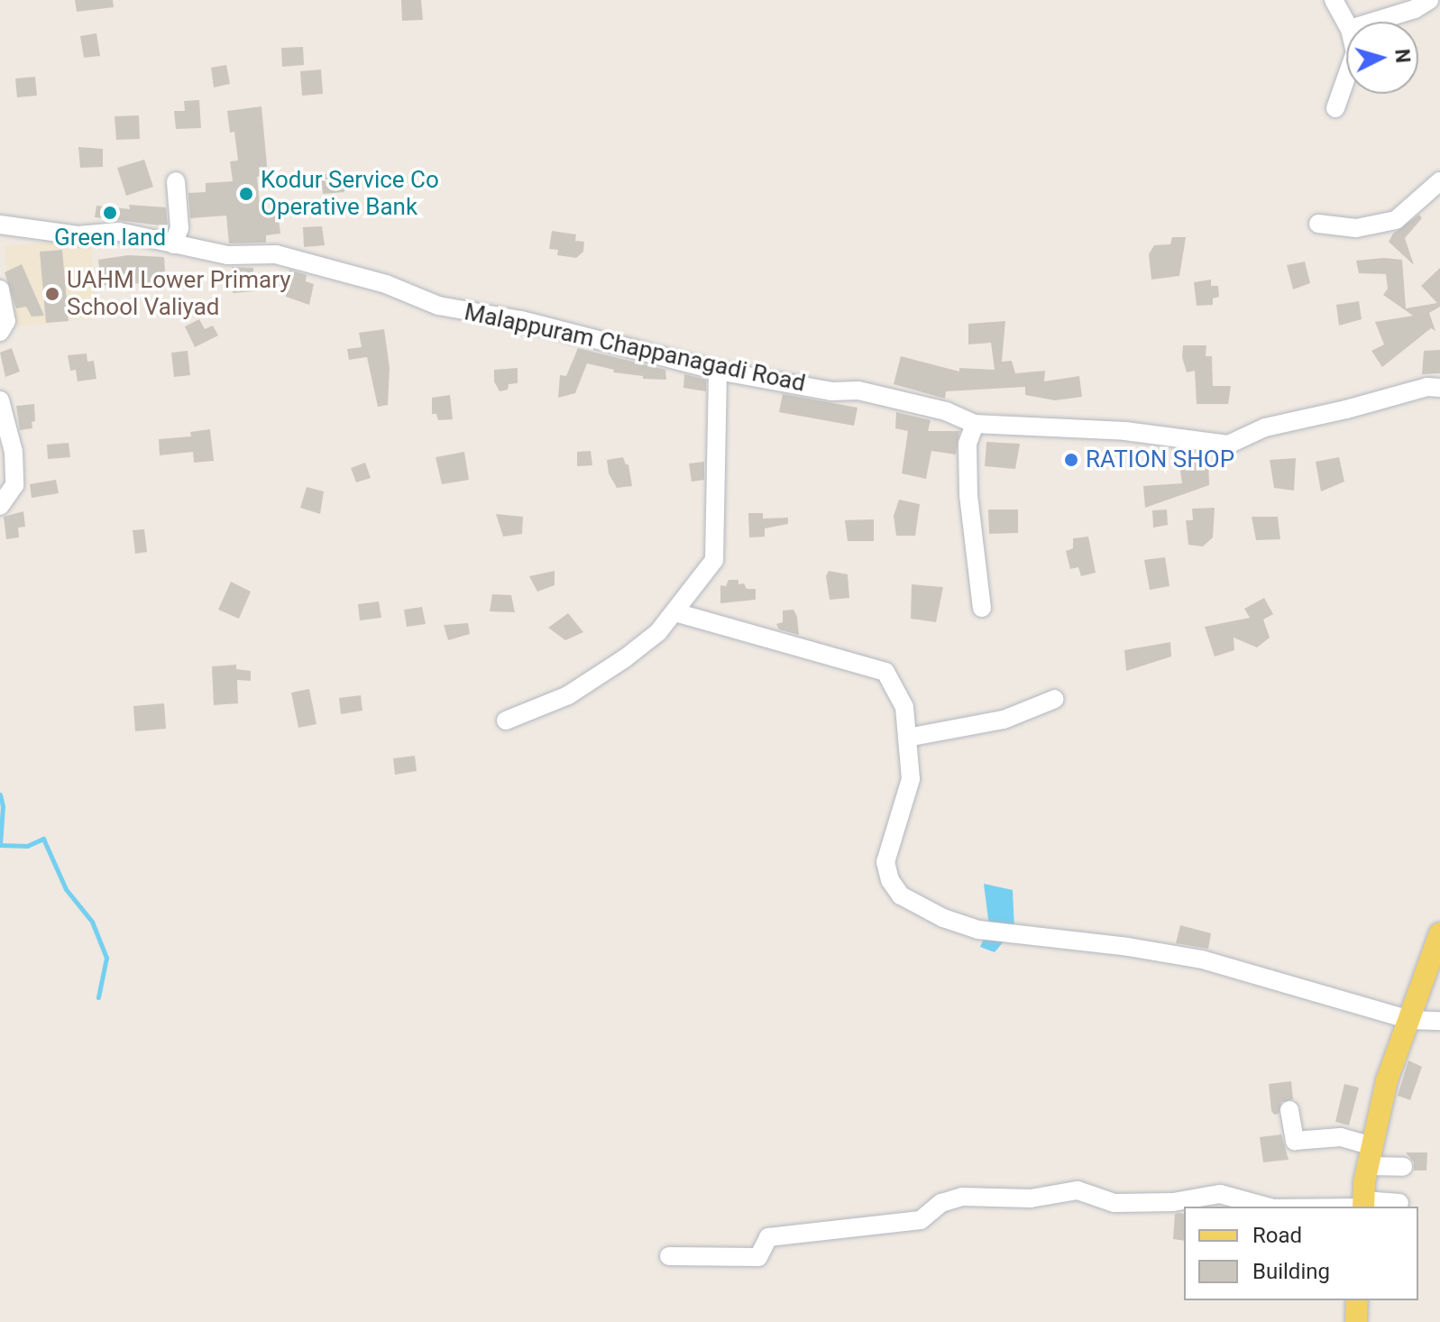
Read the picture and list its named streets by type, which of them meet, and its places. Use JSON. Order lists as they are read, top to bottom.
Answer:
{
  "streets": {
    "street": ["Malappuram Chappanagadi Road"]
  },
  "places": [
    "Kodur Service Co Operative Bank",
    "Green land",
    "UAHM Lower Primary School Valiyad",
    "RATION SHOP"
  ],
  "legend": ["Road", "Building"],
  "north": "right"
}
